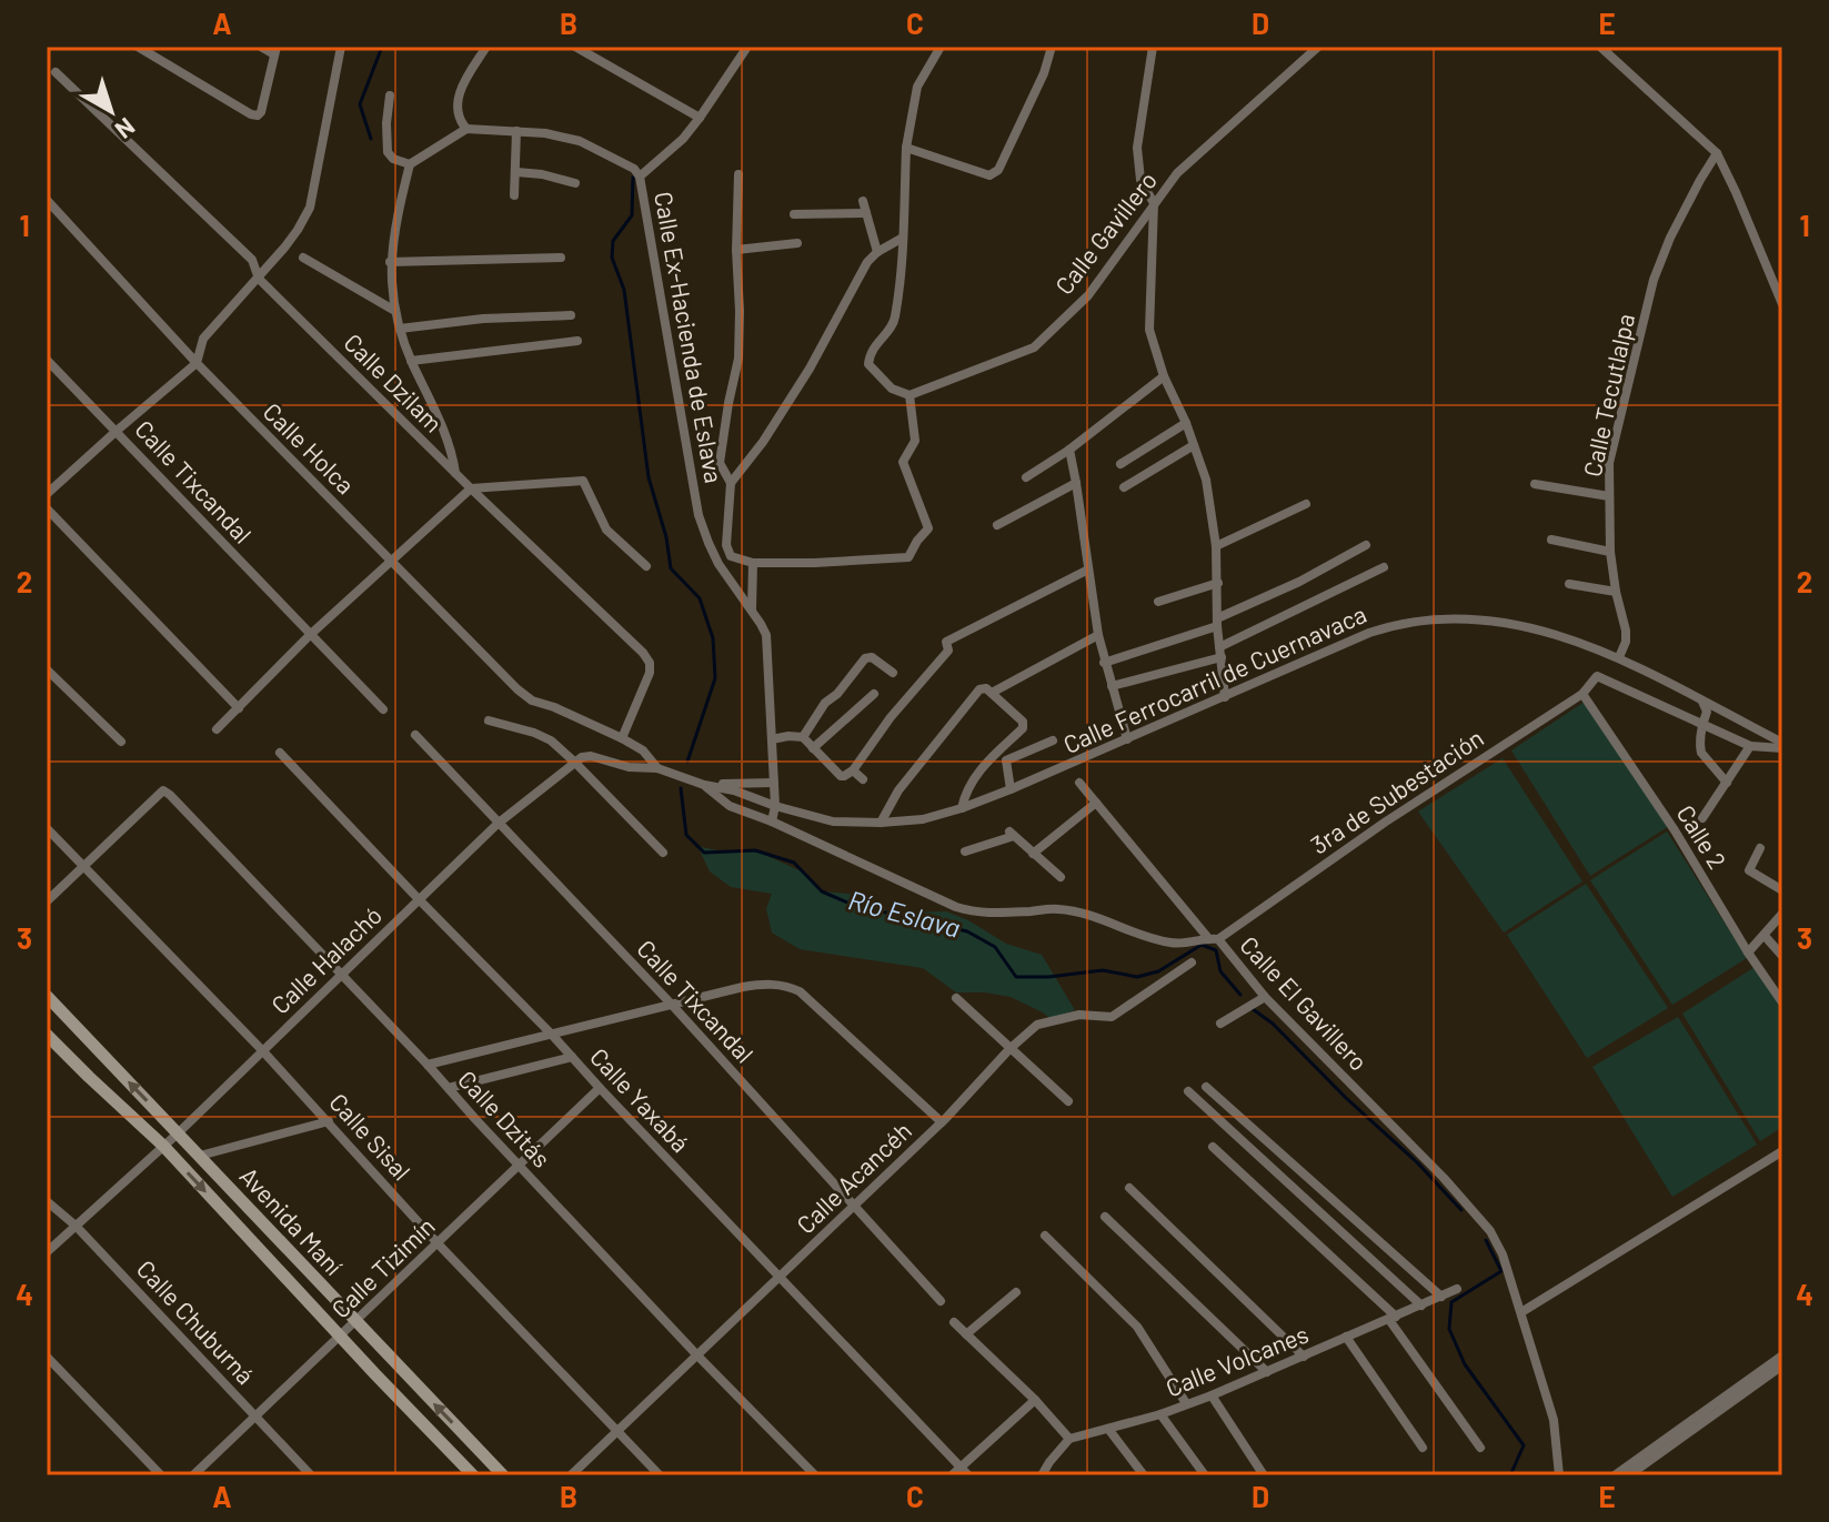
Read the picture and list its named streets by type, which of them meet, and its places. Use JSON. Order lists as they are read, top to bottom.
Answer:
{
  "streets": {
    "street": [
      "Calle Gavillero",
      "Calle Ex-Hacienda de Eslava",
      "Calle Dzilam",
      "Calle Tecutlalpa",
      "Calle Holca",
      "Calle Tixcandal",
      "Calle Ferrocarril de Cuernavaca",
      "3ra de Subestación",
      "Calle 2",
      "Calle Halachó",
      "Calle El Gavillero",
      "Calle Yaxabá",
      "Calle Dzitás",
      "Calle Sisal",
      "Calle Acancéh",
      "Avenida Maní",
      "Calle Tizimín",
      "Calle Chuburná",
      "Calle Volcanes"
    ]
  },
  "crossings": [
    ["Calle Ex-Hacienda de Eslava", "Calle Ferrocarril de Cuernavaca"],
    ["Calle Ex-Hacienda de Eslava", "Calle El Gavillero"],
    ["Calle Dzilam", "Calle Holca"],
    ["Calle Tecutlalpa", "Calle Ferrocarril de Cuernavaca"],
    ["Calle Tixcandal", "Calle Halachó"],
    ["Calle Tixcandal", "Calle Acancéh"],
    ["Calle Ferrocarril de Cuernavaca", "Calle El Gavillero"],
    ["3ra de Subestación", "Calle 2"],
    ["3ra de Subestación", "Calle El Gavillero"],
    ["Calle Halachó", "Calle Yaxabá"],
    ["Calle Halachó", "Calle Dzitás"],
    ["Calle Halachó", "Calle Sisal"],
    ["Calle Halachó", "Avenida Maní"],
    ["Calle Halachó", "Calle Chuburná"],
    ["Calle Yaxabá", "Calle Acancéh"],
    ["Calle Yaxabá", "Calle Tizimín"],
    ["Calle Dzitás", "Calle Sisal"],
    ["Calle Dzitás", "Calle Acancéh"],
    ["Calle Dzitás", "Calle Tizimín"],
    ["Calle Sisal", "Calle Acancéh"],
    ["Calle Sisal", "Calle Tizimín"],
    ["Avenida Maní", "Calle Tizimín"],
    ["Calle Tizimín", "Calle Chuburná"]
  ],
  "water": ["Río Eslava"],
  "north": "bottom right",
  "grid": {
    "columns": [
      "A",
      "B",
      "C",
      "D",
      "E"
    ],
    "rows": [
      "1",
      "2",
      "3",
      "4"
    ]
  }
}
